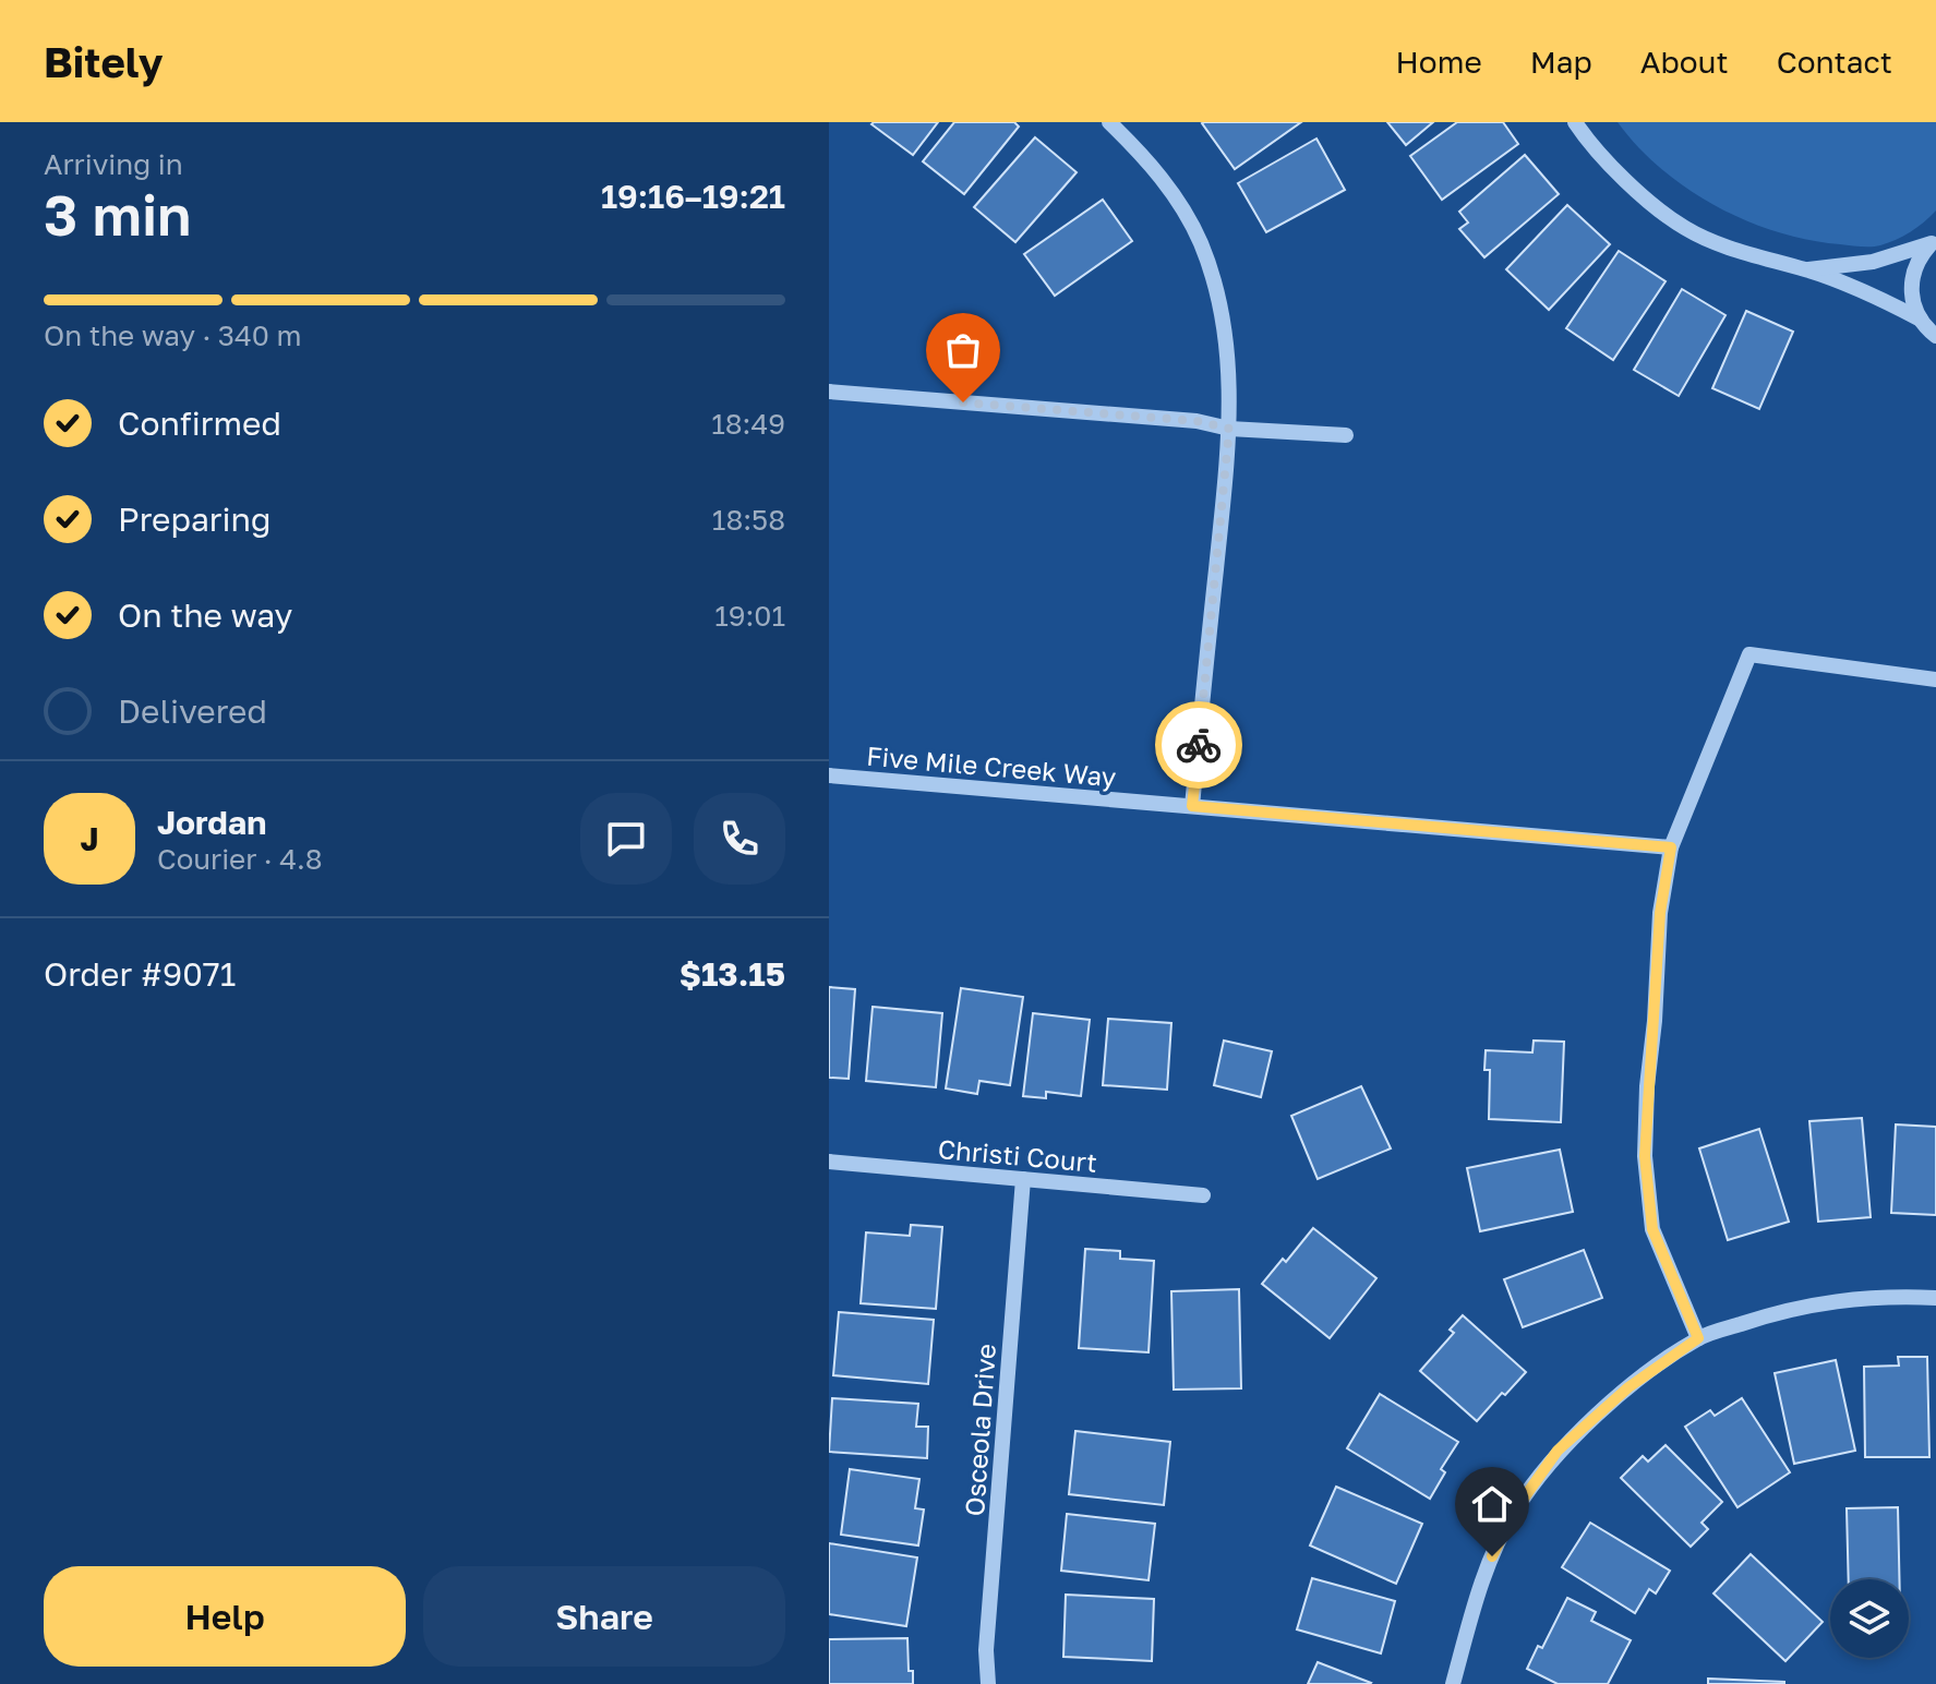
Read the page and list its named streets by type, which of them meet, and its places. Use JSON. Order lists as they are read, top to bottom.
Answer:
{
  "streets": {
    "street": ["Five Mile Creek Way", "Christi Court", "Osceola Drive"]
  },
  "crossings": [
    ["Christi Court", "Osceola Drive"]
  ],
  "page": {
    "header": "Bitely",
    "nav": [
      "Home",
      "Map",
      "About",
      "Contact"
    ],
    "heading": ["3 min", "Arriving in", "19:16–19:21"],
    "panel": [
      "Jordan",
      "Courier · 4.8",
      "Order #9071",
      "$13.15"
    ],
    "bar": "On the way · 340 m",
    "list": [
      ["Confirmed", "18:49"],
      ["Preparing", "18:58"],
      ["On the way", "19:01"],
      "Delivered"
    ],
    "round": "J",
    "buttons": ["Help", "Share"]
  }
}
